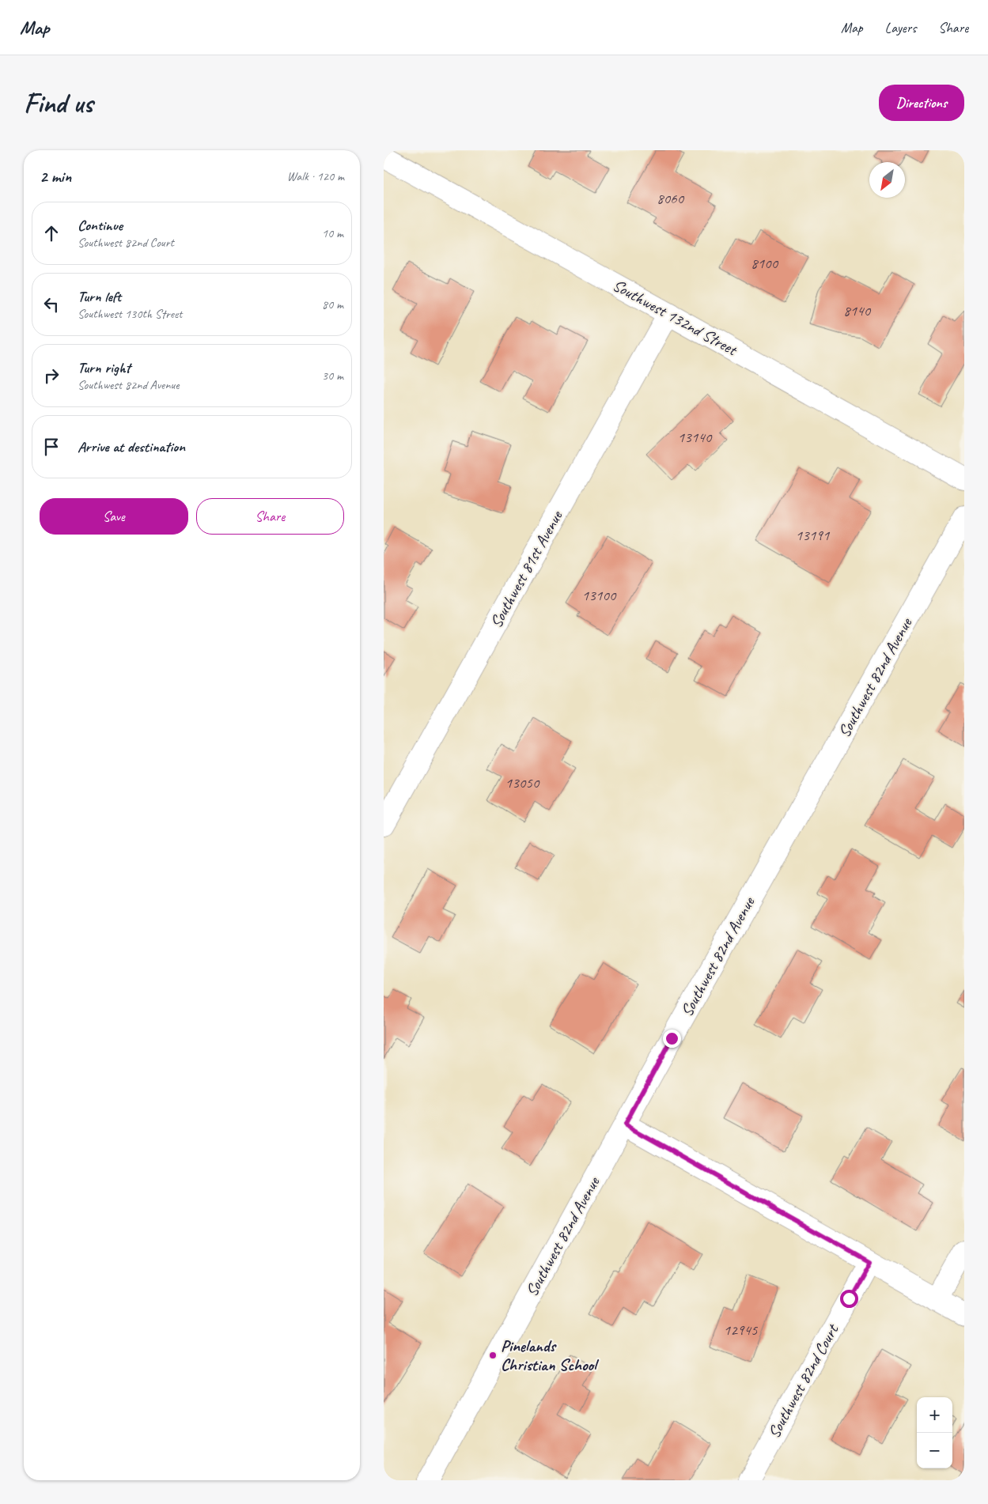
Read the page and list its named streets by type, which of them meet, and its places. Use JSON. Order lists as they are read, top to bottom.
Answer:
{
  "streets": {
    "street": [
      "Southwest 132nd Street",
      "Southwest 81st Avenue",
      "Southwest 82nd Avenue",
      "Southwest 82nd Court"
    ]
  },
  "crossings": [
    ["Southwest 132nd Street", "Southwest 81st Avenue"]
  ],
  "places": ["Pinelands Christian School"],
  "house_numbers": [
    "8060",
    "8100",
    "8140",
    "13140",
    "13191",
    "13100",
    "13050",
    "12945"
  ],
  "north": "bottom left",
  "page": {
    "header": "Map",
    "nav": ["Map", "Layers", "Share"],
    "buttons": [
      "Directions",
      ["Save", "Share"]
    ],
    "title": "Find us",
    "heading": ["2 min", "Walk · 120 m"],
    "list": [
      ["Continue", "Southwest 82nd Court", "10 m"],
      ["Turn left", "Southwest 130th Street", "80 m"],
      ["Turn right", "Southwest 82nd Avenue", "30 m"],
      "Arrive at destination"
    ],
    "map_buttons": ["+", "−"]
  }
}
